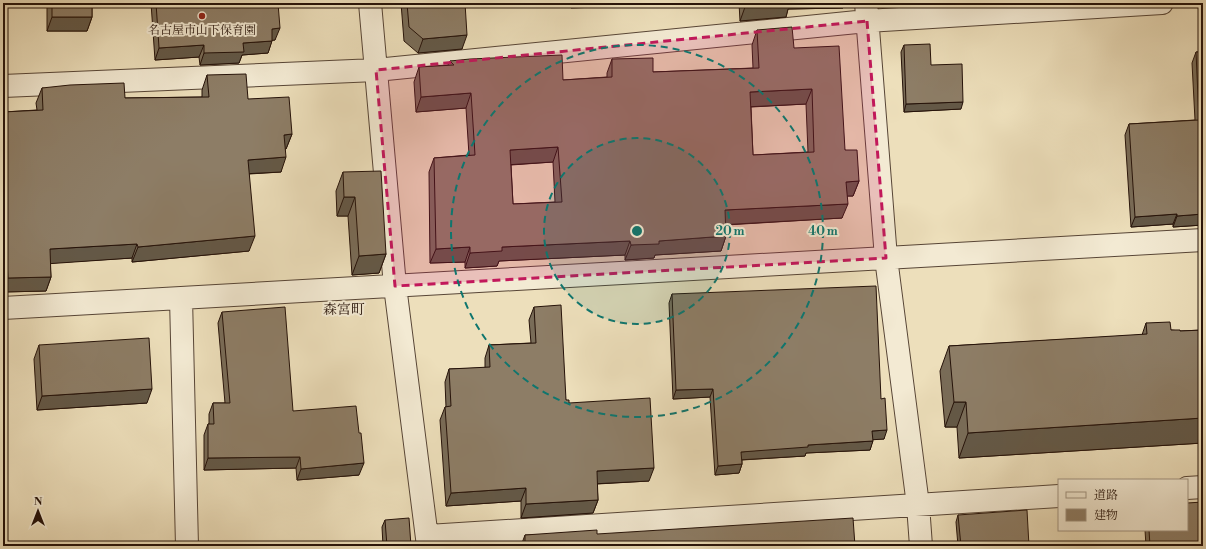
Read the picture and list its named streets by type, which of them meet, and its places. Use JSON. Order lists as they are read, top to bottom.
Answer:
{
  "districts": ["森宮町"],
  "places": ["名古屋市山下保育園"],
  "legend": ["道路", "建物"],
  "north": "top",
  "rings": ["20 m", "40 m"]
}
